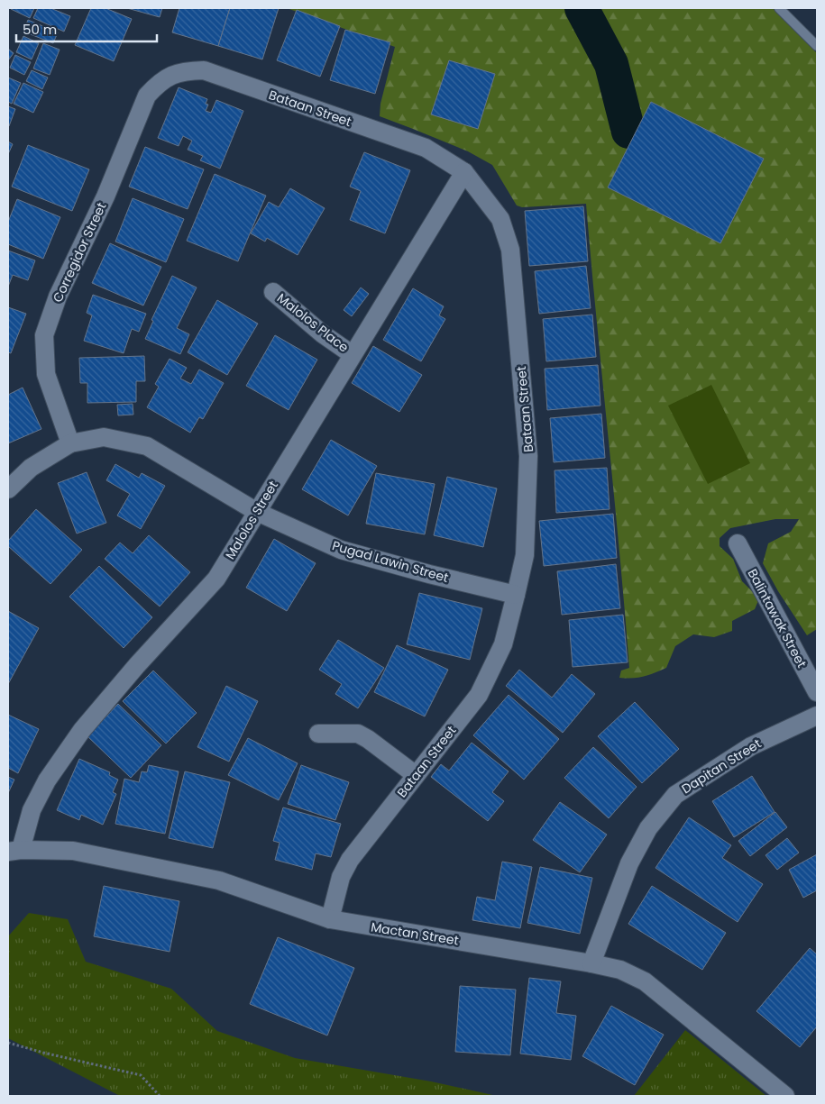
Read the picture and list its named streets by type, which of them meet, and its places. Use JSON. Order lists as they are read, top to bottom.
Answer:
{
  "streets": {
    "street": [
      "Bataan Street",
      "Corregidor Street",
      "Malolos Place",
      "Malolos Street",
      "Pugad Lawin Street",
      "Balintawak Street",
      "Dapitan Street",
      "Mactan Street"
    ]
  },
  "crossings": [
    ["Bataan Street", "Corregidor Street"],
    ["Bataan Street", "Malolos Street"],
    ["Bataan Street", "Pugad Lawin Street"],
    ["Bataan Street", "Mactan Street"],
    ["Corregidor Street", "Pugad Lawin Street"],
    ["Malolos Place", "Malolos Street"],
    ["Malolos Street", "Pugad Lawin Street"],
    ["Malolos Street", "Mactan Street"],
    ["Dapitan Street", "Mactan Street"]
  ],
  "scale_bar": "50 m"
}
